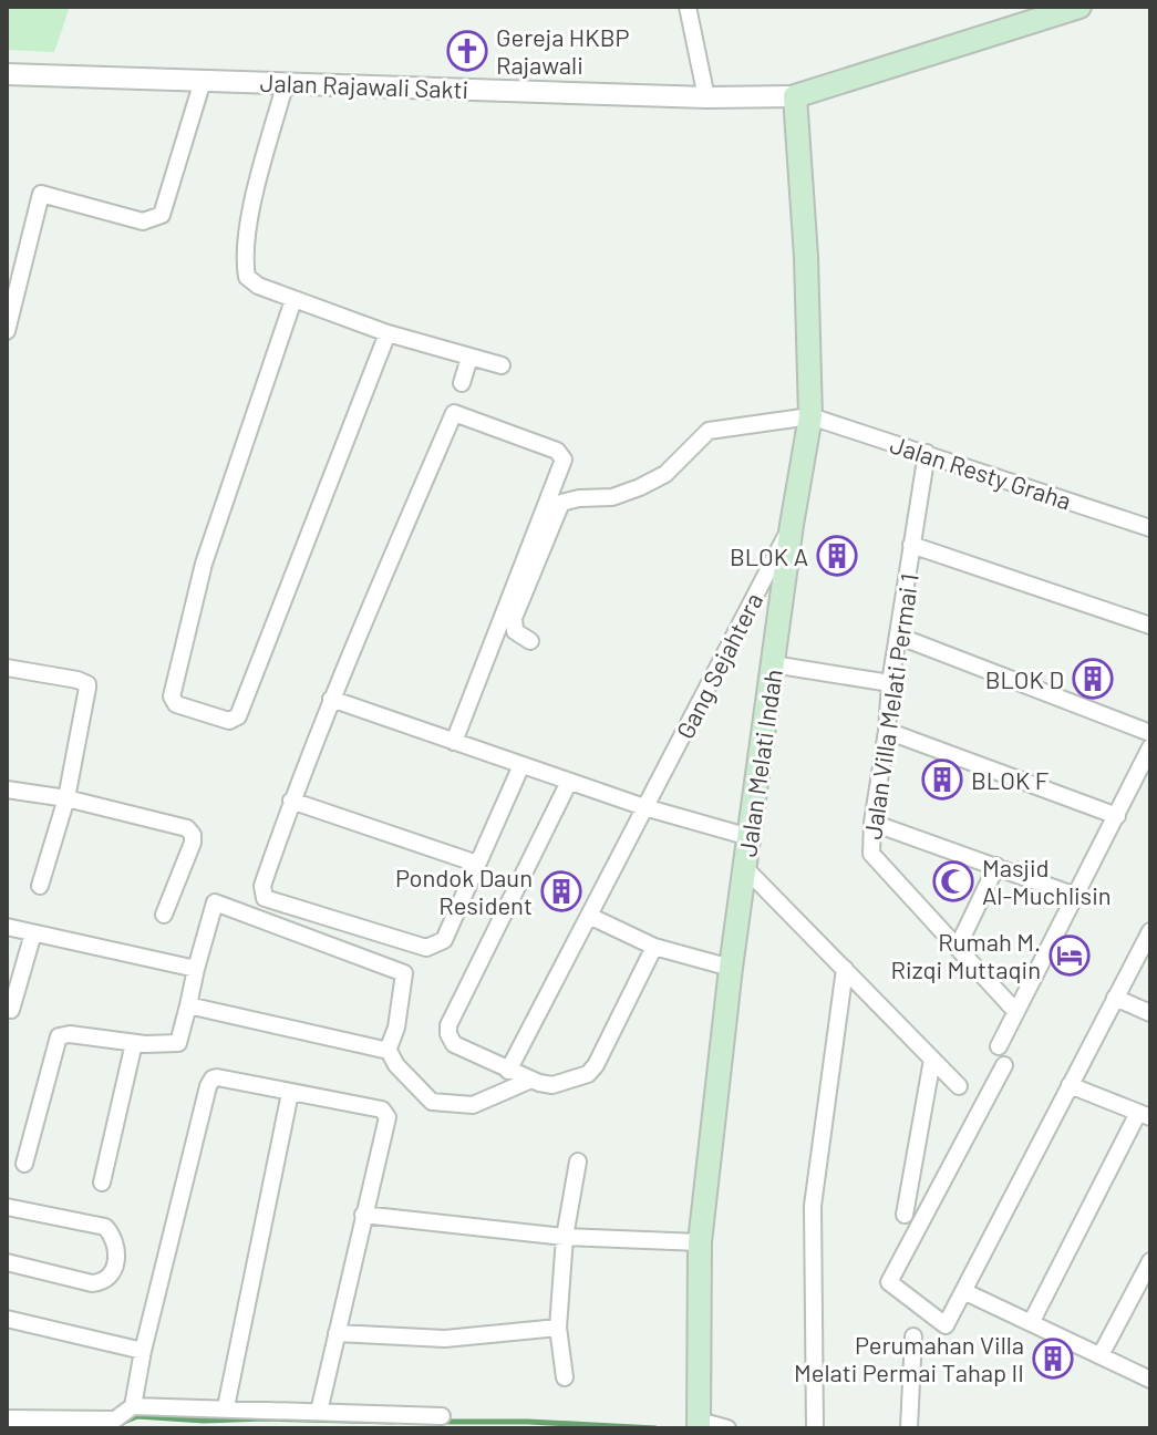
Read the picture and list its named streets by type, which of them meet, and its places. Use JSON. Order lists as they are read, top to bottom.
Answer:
{
  "streets": {
    "main road": ["Jalan Rajawali Sakti", "Jalan Melati Indah"],
    "street": ["Jalan Resty Graha", "Gang Sejahtera", "Jalan Villa Melati Permai 1"]
  },
  "crossings": [
    ["Jalan Rajawali Sakti", "Jalan Melati Indah"],
    ["Jalan Resty Graha", "Jalan Villa Melati Permai 1"],
    ["Jalan Resty Graha", "Jalan Melati Indah"],
    ["Gang Sejahtera", "Jalan Melati Indah"]
  ],
  "places": {
    "church": ["Gereja HKBP Rajawali"],
    "building": [
      "BLOK A",
      "BLOK D",
      "BLOK F",
      "Pondok Daun Resident",
      "Perumahan Villa Melati Permai Tahap II"
    ],
    "mosque": ["Masjid Al-Muchlisin"],
    "hotel": ["Rumah M. Rizqi Muttaqin"]
  }
}
